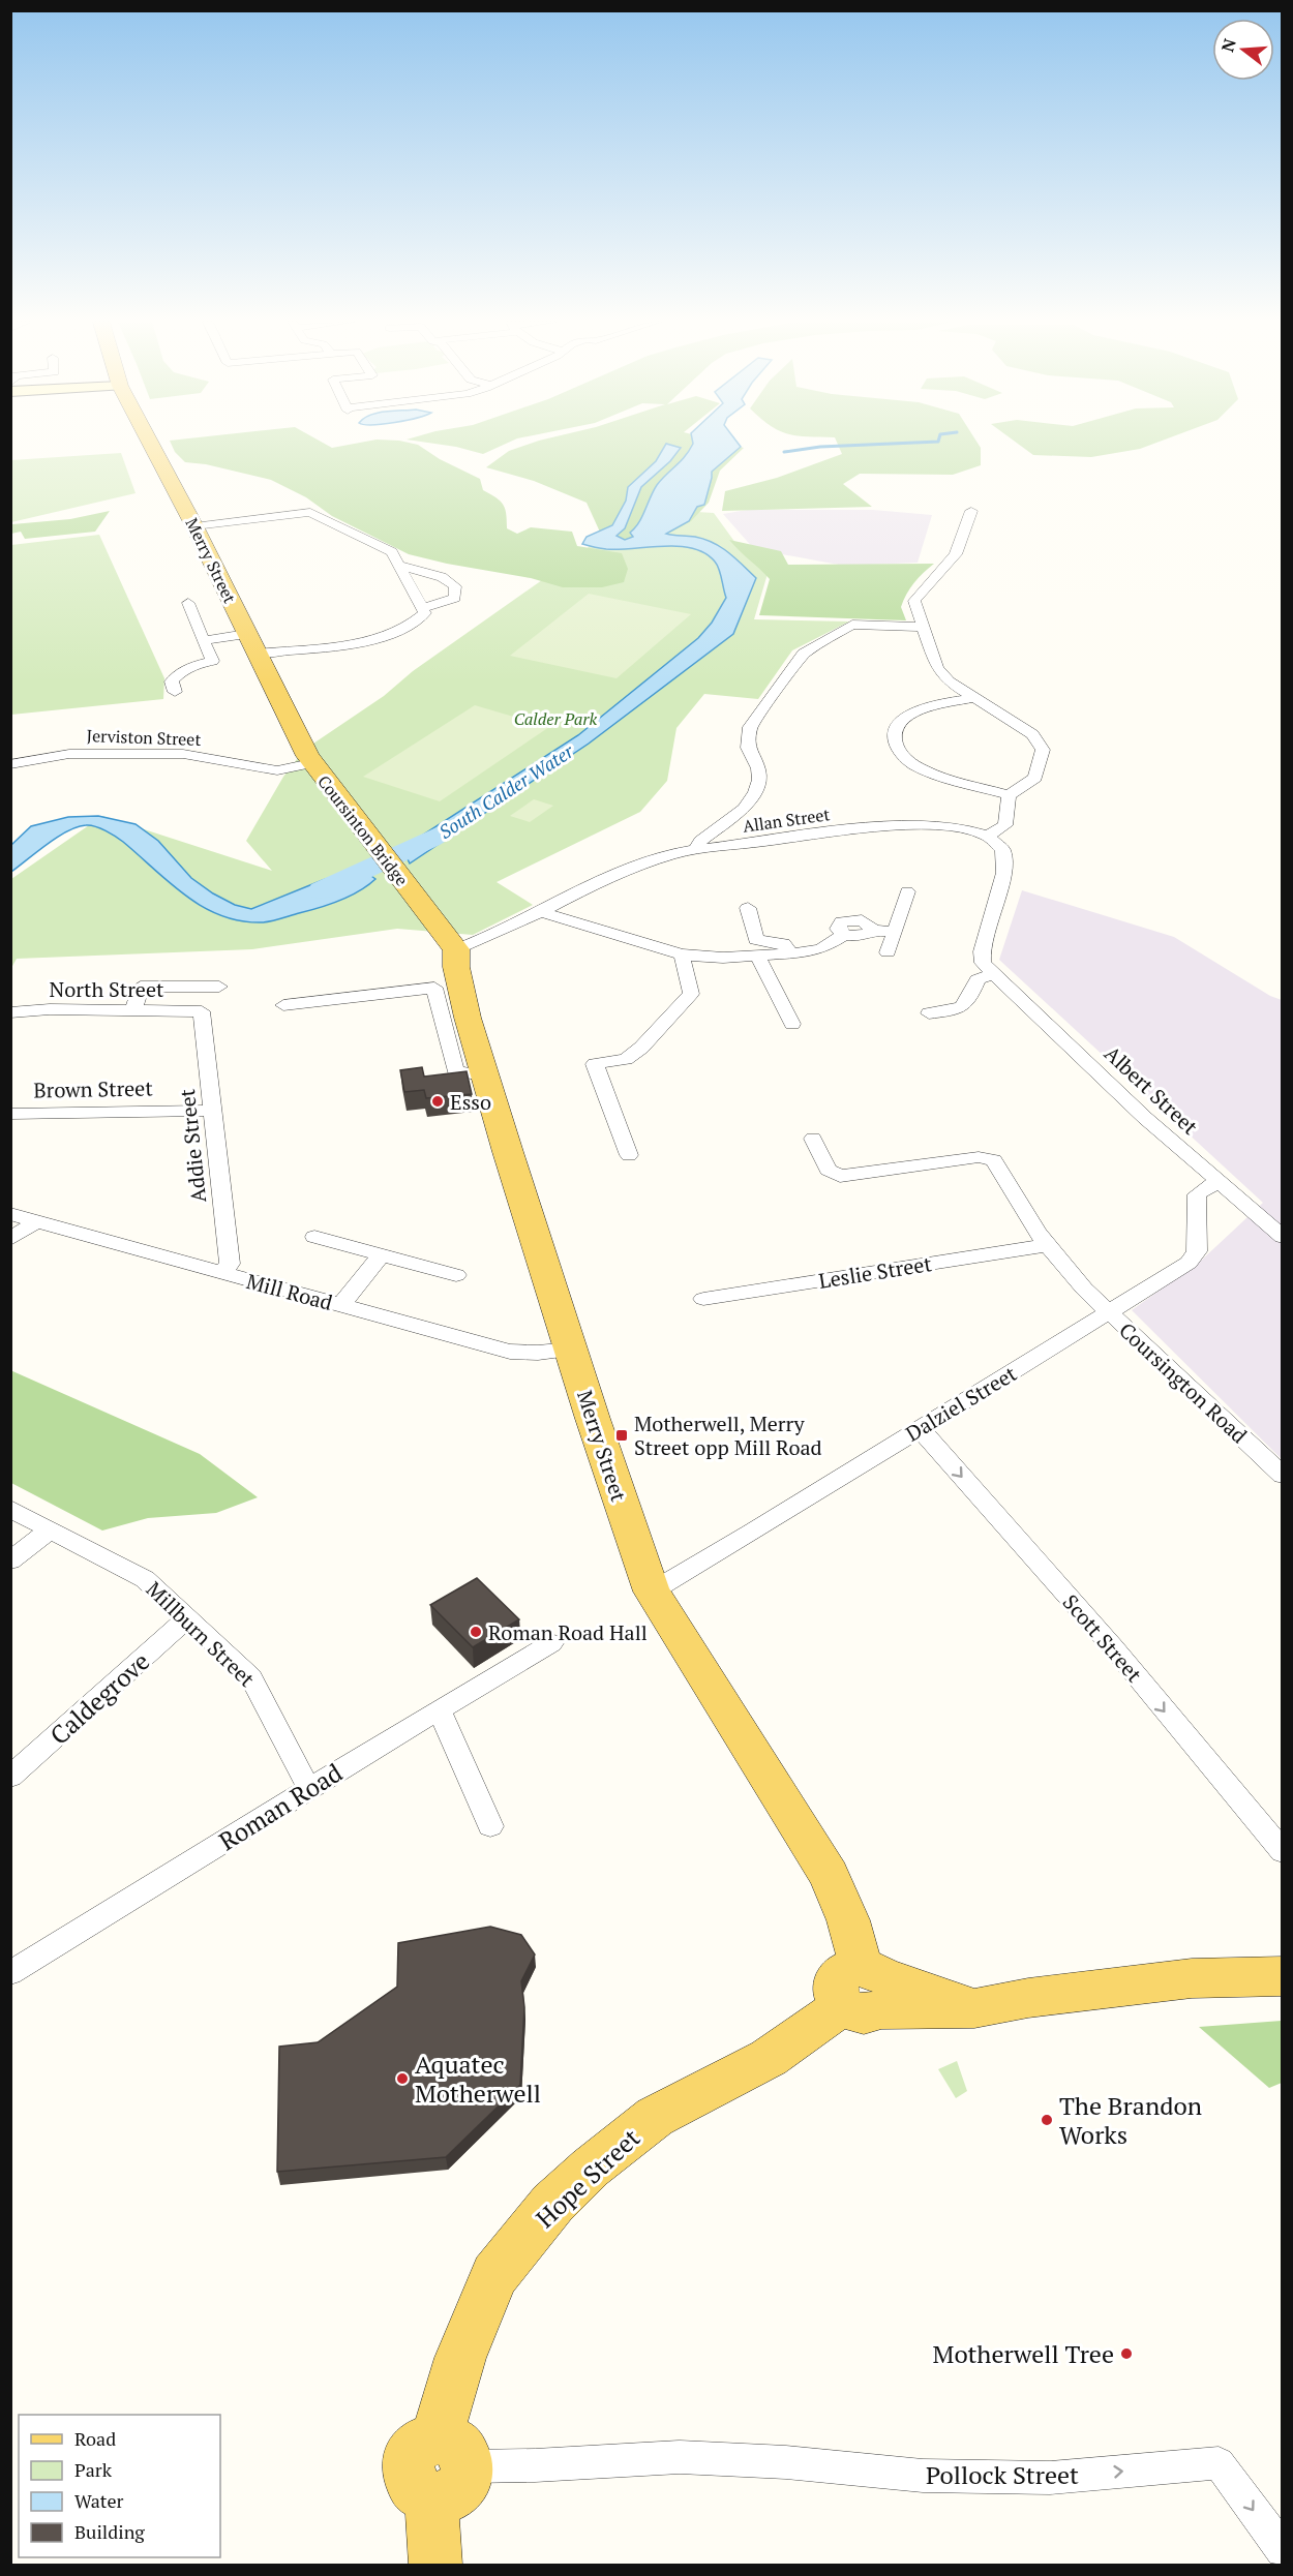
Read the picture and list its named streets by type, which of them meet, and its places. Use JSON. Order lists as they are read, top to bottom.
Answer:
{
  "streets": {
    "main road": ["Merry Street", "Coursinton Bridge", "Hope Street"],
    "street": [
      "Jerviston Street",
      "Allan Street",
      "North Street",
      "Brown Street",
      "Albert Street",
      "Addie Street",
      "Leslie Street",
      "Mill Road",
      "Coursington Road",
      "Dalziel Street",
      "Millburn Street",
      "Scott Street",
      "Caldegrove",
      "Roman Road",
      "Pollock Street"
    ]
  },
  "crossings": [
    ["Merry Street", "Jerviston Street"],
    ["Merry Street", "Allan Street"],
    ["Merry Street", "Coursinton Bridge"],
    ["Merry Street", "Mill Road"],
    ["Merry Street", "Dalziel Street"],
    ["Merry Street", "Hope Street"],
    ["Jerviston Street", "Coursinton Bridge"],
    ["Allan Street", "Coursinton Bridge"],
    ["North Street", "Addie Street"],
    ["Brown Street", "Addie Street"],
    ["Albert Street", "Dalziel Street"],
    ["Addie Street", "Mill Road"],
    ["Leslie Street", "Coursington Road"],
    ["Coursington Road", "Dalziel Street"],
    ["Dalziel Street", "Scott Street"],
    ["Millburn Street", "Caldegrove"],
    ["Millburn Street", "Roman Road"],
    ["Hope Street", "Pollock Street"]
  ],
  "one_way": ["Scott Street", "Pollock Street"],
  "water": ["South Calder Water"],
  "parks": ["Calder Park"],
  "places": {
    "other": [
      "Esso",
      "Roman Road Hall",
      "Aquatec Motherwell",
      "The Brandon Works",
      "Motherwell Tree"
    ],
    "transit": ["Motherwell, Merry Street opp Mill Road"]
  },
  "legend": [
    "Road",
    "Park",
    "Water",
    "Building"
  ],
  "north": "left"
}
